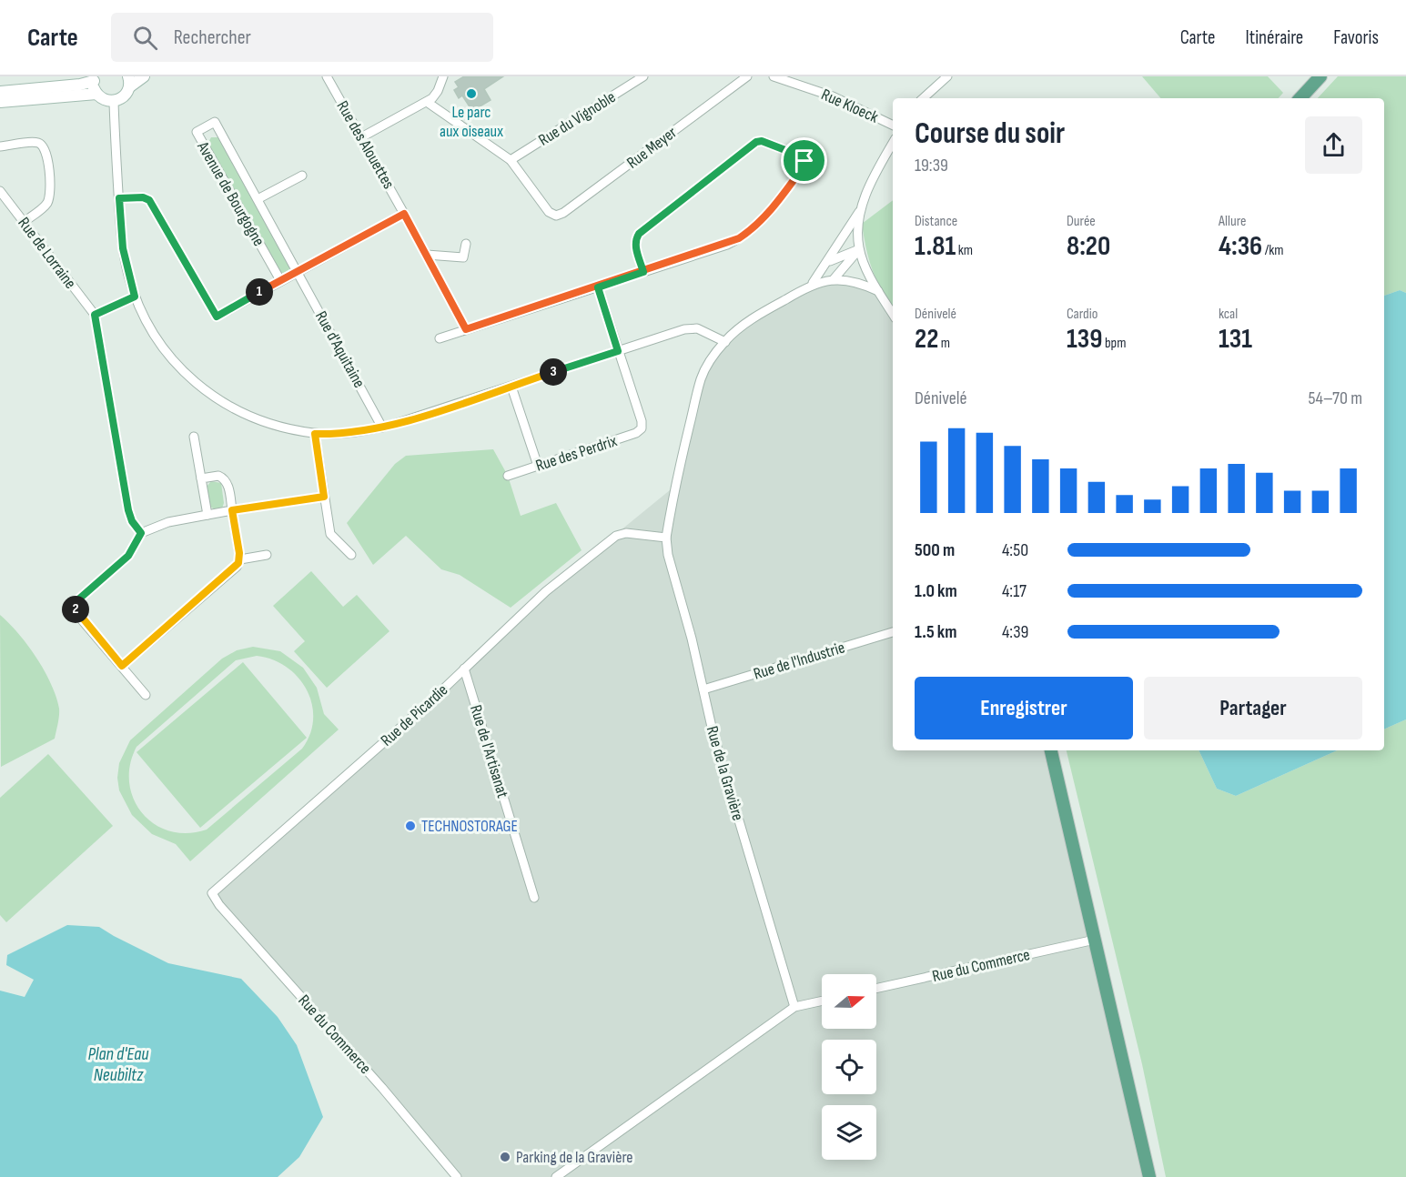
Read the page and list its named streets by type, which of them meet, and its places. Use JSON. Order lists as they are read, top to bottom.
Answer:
{
  "streets": {
    "street": [
      "Rue Kloeck",
      "Rue du Vignoble",
      "Rue des Alouettes",
      "Rue Meyer",
      "Avenue de Bourgogne",
      "Rue de Lorraine",
      "Rue d'Aquitaine",
      "Rue des Perdrix",
      "Rue de l'Industrie",
      "Rue de Picardie",
      "Rue de l'Artisanat",
      "Rue de la Gravière",
      "Rue du Commerce"
    ]
  },
  "crossings": [
    ["Rue du Vignoble", "Rue Meyer"],
    ["Avenue de Bourgogne", "Rue d'Aquitaine"],
    ["Rue de l'Industrie", "Rue de la Gravière"],
    ["Rue de Picardie", "Rue de l'Artisanat"],
    ["Rue de Picardie", "Rue de la Gravière"],
    ["Rue de Picardie", "Rue du Commerce"]
  ],
  "water": ["Plan d'Eau Neubiltz"],
  "places": ["Le parc aux oiseaux", "TECHNOSTORAGE", "Parking de la Gravière"],
  "north": "right",
  "page": {
    "header": "Carte",
    "search": "Rechercher",
    "nav": ["Carte", "Itinéraire", "Favoris"],
    "heading": ["Course du soir", "19:39"],
    "stats": [
      ["Distance", "1.81 km"],
      ["Durée", "8:20"],
      ["Allure", "4:36 /km"],
      ["Dénivelé", "22 m"],
      ["Cardio", "139 bpm"],
      ["kcal", "131"]
    ],
    "pins": ["1", "3", "2"],
    "chart": ["Dénivelé", "54–70 m"],
    "list": [
      {
        "name": "500 m",
        "note": "4:50"
      },
      {
        "name": "1.0 km",
        "note": "4:17"
      },
      {
        "name": "1.5 km",
        "note": "4:39"
      }
    ],
    "buttons": ["Enregistrer", "Partager"]
  }
}
